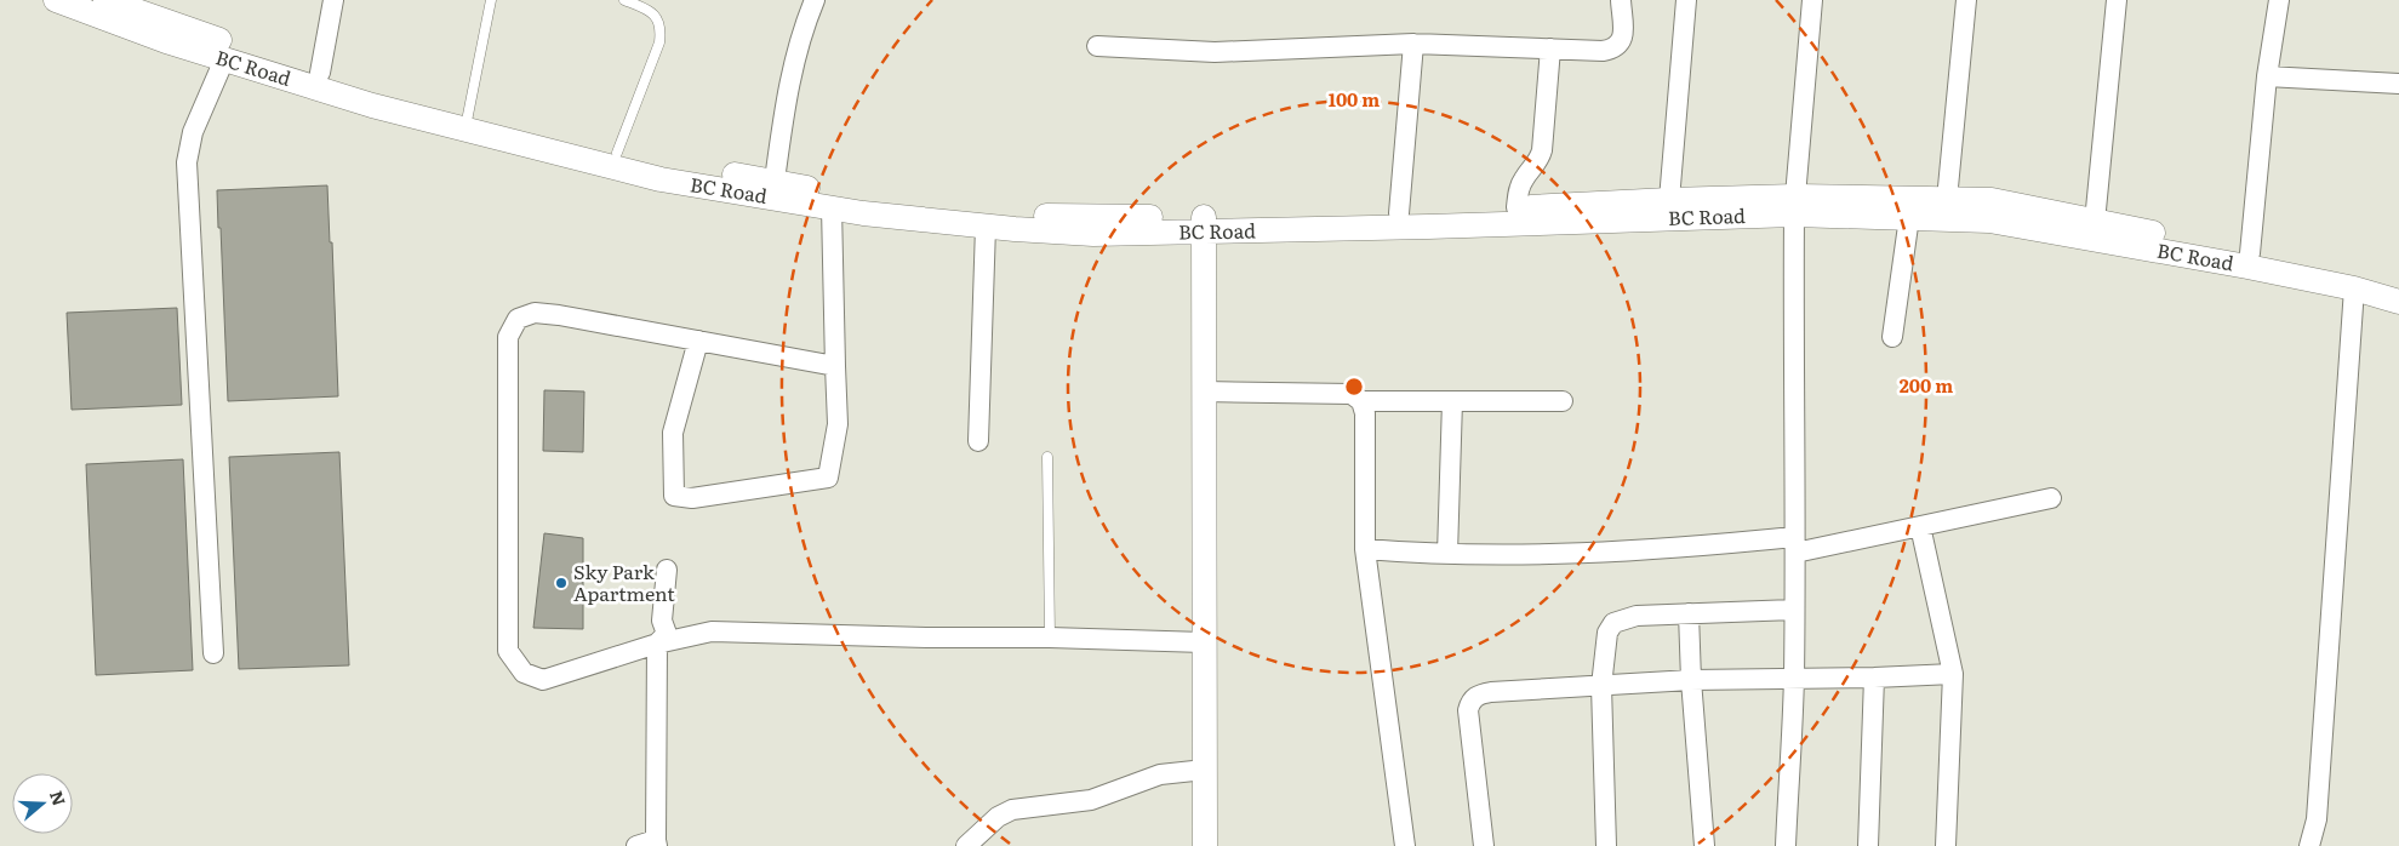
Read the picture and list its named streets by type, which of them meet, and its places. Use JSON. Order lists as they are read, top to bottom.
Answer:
{
  "streets": {
    "street": ["BC Road"]
  },
  "places": ["Sky Park Apartment"],
  "north": "right",
  "rings": ["100 m", "200 m"]
}
